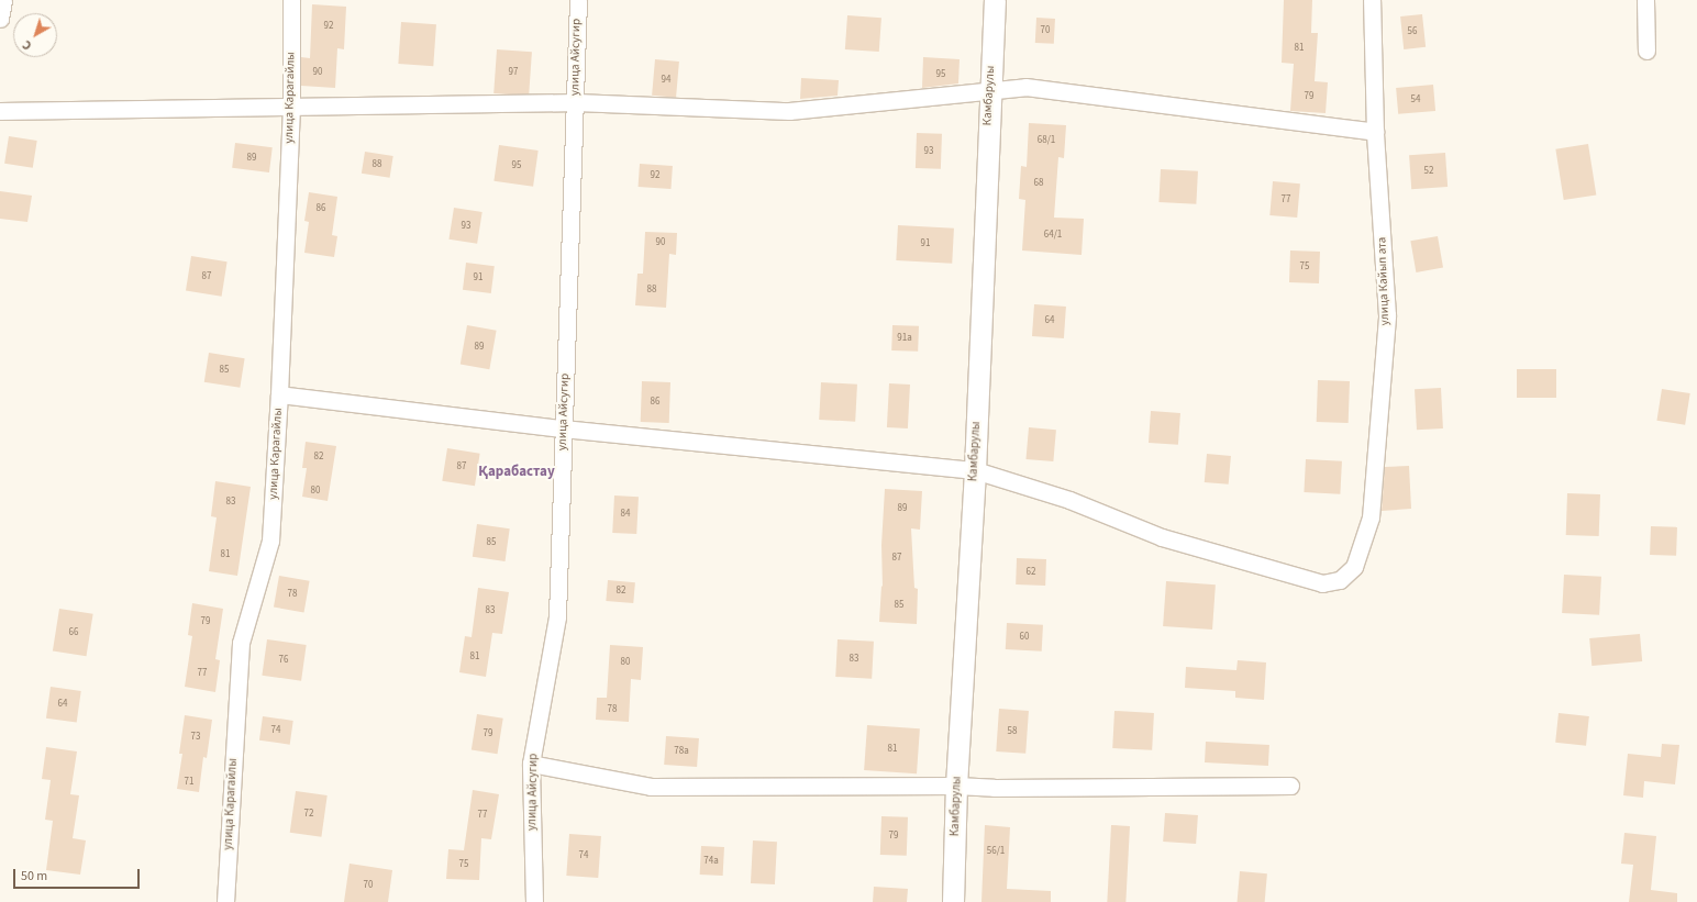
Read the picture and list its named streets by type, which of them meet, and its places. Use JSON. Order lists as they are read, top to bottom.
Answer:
{
  "streets": {
    "street": [
      "улица Айсугир",
      "Камбарулы",
      "улица Карагайлы",
      "улица Кайып ата"
    ]
  },
  "crossings": [
    ["Камбарулы", "улица Кайып ата"]
  ],
  "districts": ["Қарабастау"],
  "house_numbers": [
    "92",
    "70",
    "56",
    "81",
    "90",
    "97",
    "95",
    "94",
    "79",
    "54",
    "68/1",
    "93",
    "89",
    "88",
    "95",
    "52",
    "92",
    "68",
    "77",
    "86",
    "93",
    "64/1",
    "90",
    "91",
    "75",
    "87",
    "91",
    "88",
    "64",
    "91а",
    "89",
    "85",
    "86",
    "82",
    "87",
    "80",
    "83",
    "89",
    "84",
    "85",
    "81",
    "87",
    "62",
    "82",
    "78",
    "85",
    "83",
    "79",
    "66",
    "60",
    "81",
    "83",
    "76",
    "80",
    "77",
    "64",
    "78",
    "74",
    "58",
    "79",
    "73",
    "81",
    "78а",
    "71",
    "72",
    "77",
    "79",
    "56/1",
    "74",
    "74а",
    "75",
    "70"
  ],
  "scale_bar": "50 m",
  "north": "bottom left"
}
